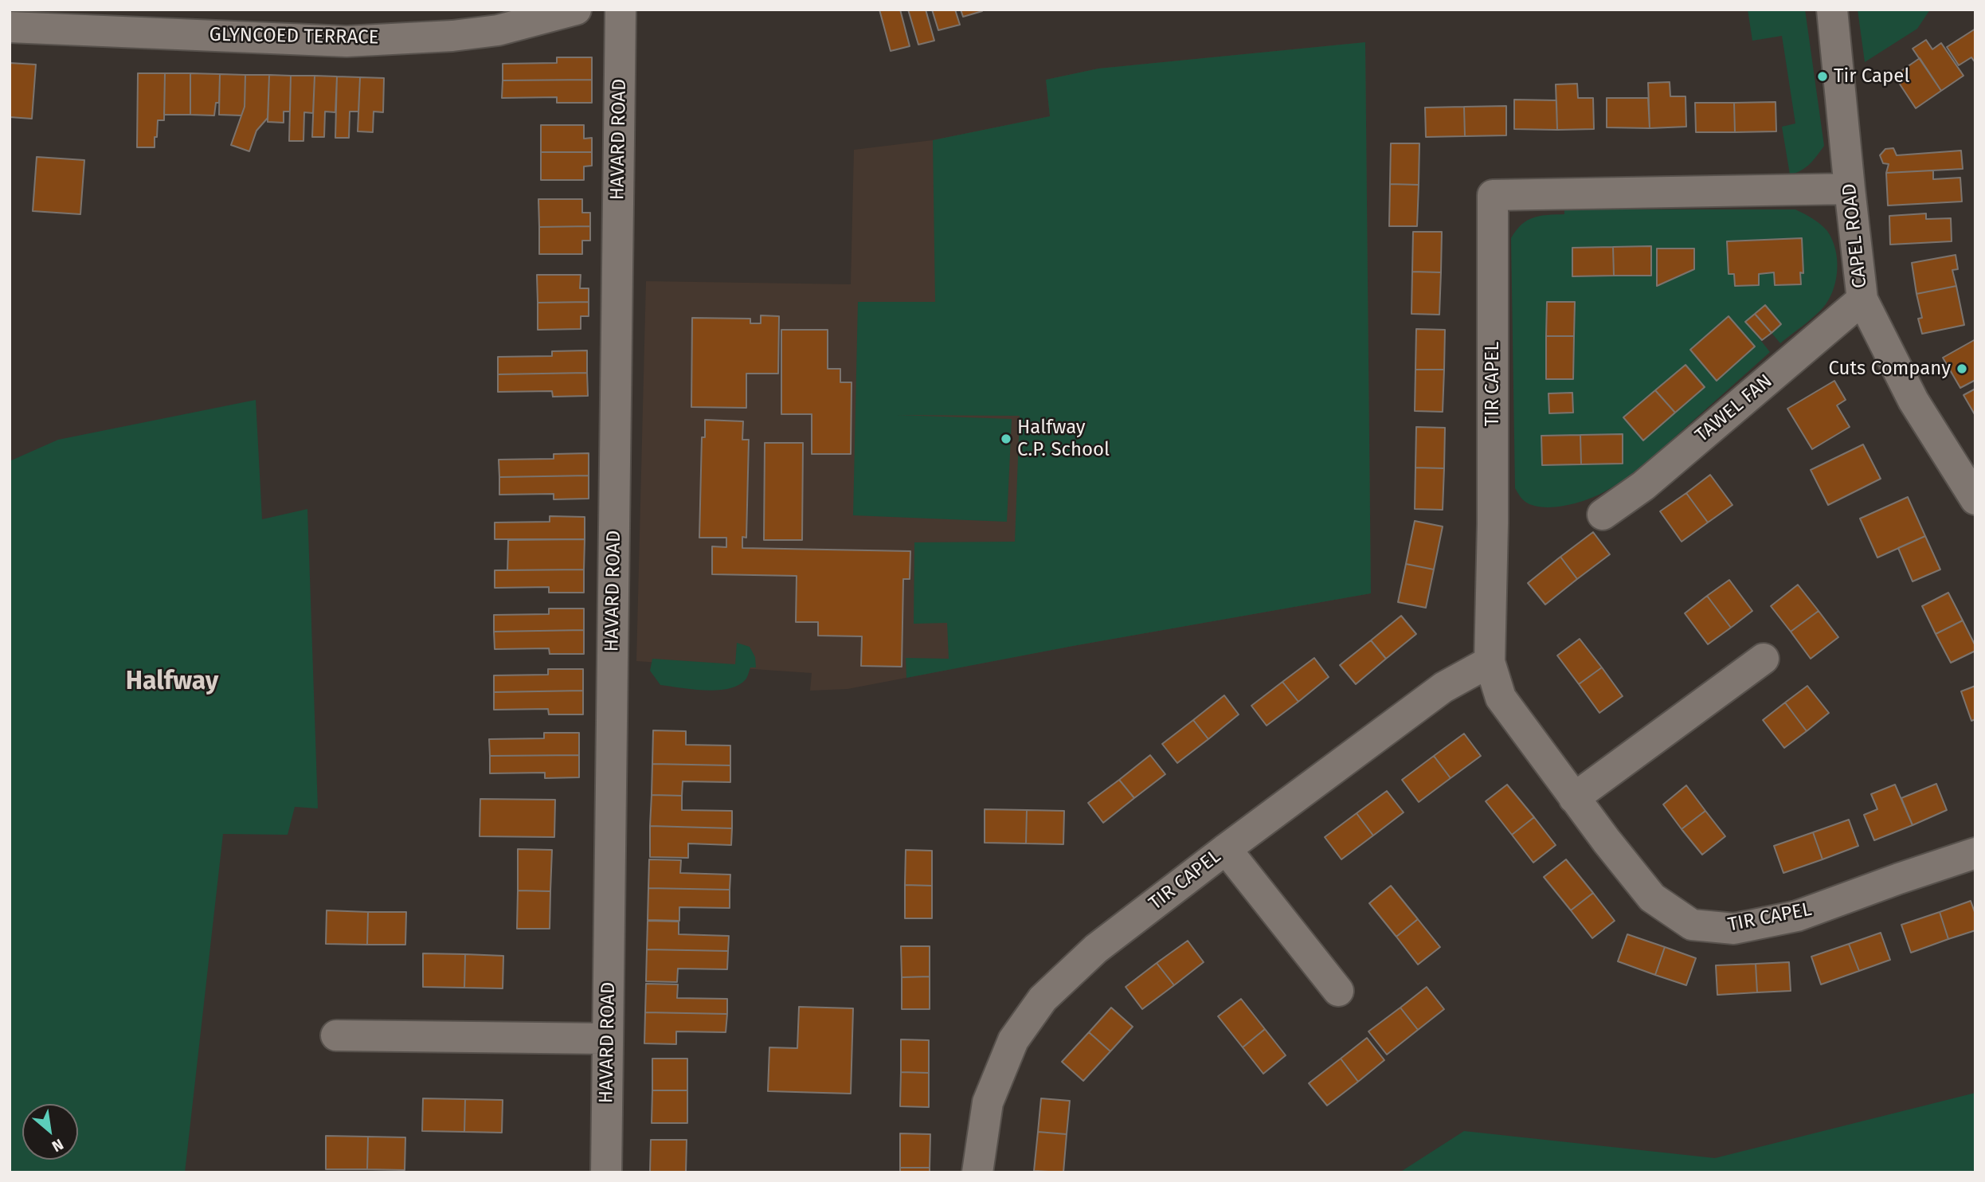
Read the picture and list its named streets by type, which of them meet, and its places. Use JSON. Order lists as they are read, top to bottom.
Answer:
{
  "streets": {
    "street": [
      "GLYNCOED TERRACE",
      "HAVARD ROAD",
      "CAPEL ROAD",
      "TIR CAPEL",
      "TAWEL FAN"
    ]
  },
  "crossings": [
    ["CAPEL ROAD", "TIR CAPEL"],
    ["CAPEL ROAD", "TAWEL FAN"]
  ],
  "districts": ["Halfway"],
  "places": ["Tir Capel", "Cuts Company", "Halfway C.P. School"],
  "north": "bottom right"
}
